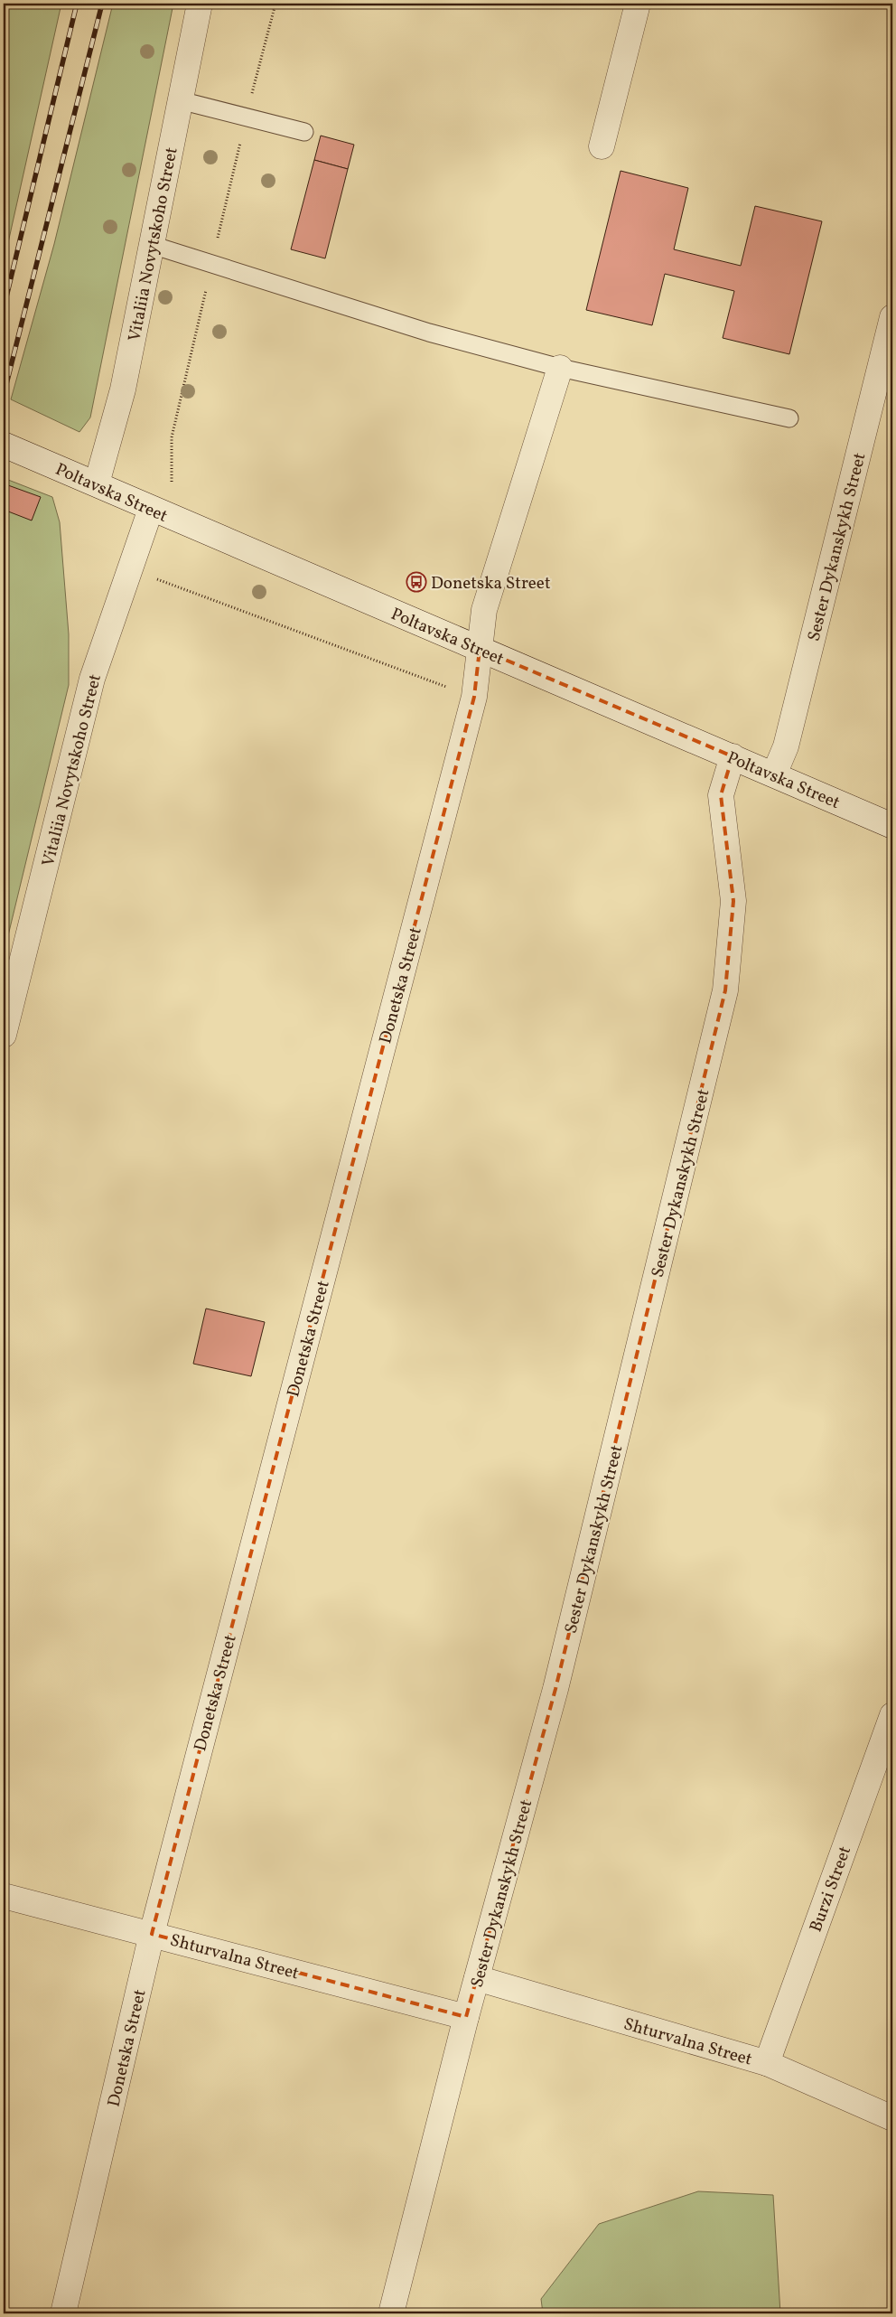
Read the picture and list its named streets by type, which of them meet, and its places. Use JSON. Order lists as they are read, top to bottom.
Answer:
{
  "streets": {
    "street": [
      "Vitaliia Novytskoho Street",
      "Poltavska Street",
      "Sester Dykanskykh Street",
      "Donetska Street",
      "Burzi Street",
      "Shturvalna Street"
    ]
  },
  "crossings": [
    ["Vitaliia Novytskoho Street", "Poltavska Street"],
    ["Poltavska Street", "Sester Dykanskykh Street"],
    ["Poltavska Street", "Donetska Street"],
    ["Sester Dykanskykh Street", "Shturvalna Street"],
    ["Donetska Street", "Shturvalna Street"],
    ["Burzi Street", "Shturvalna Street"]
  ],
  "places": {
    "bus stop": ["Donetska Street"]
  }
}
